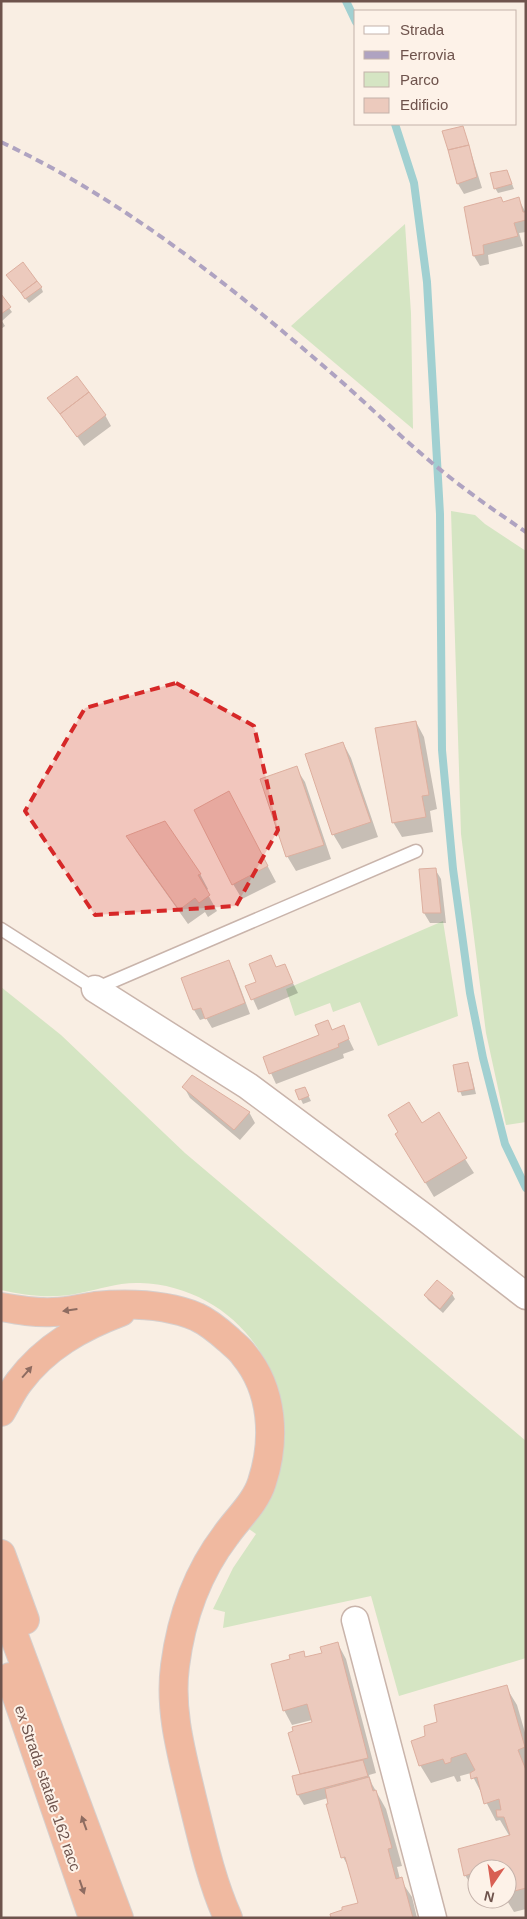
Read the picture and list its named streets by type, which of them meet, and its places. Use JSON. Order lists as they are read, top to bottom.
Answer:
{
  "streets": {
    "highway": ["ex Strada statale 162 racc"]
  },
  "legend": [
    "Strada",
    "Ferrovia",
    "Parco",
    "Edificio"
  ],
  "north": "bottom"
}
